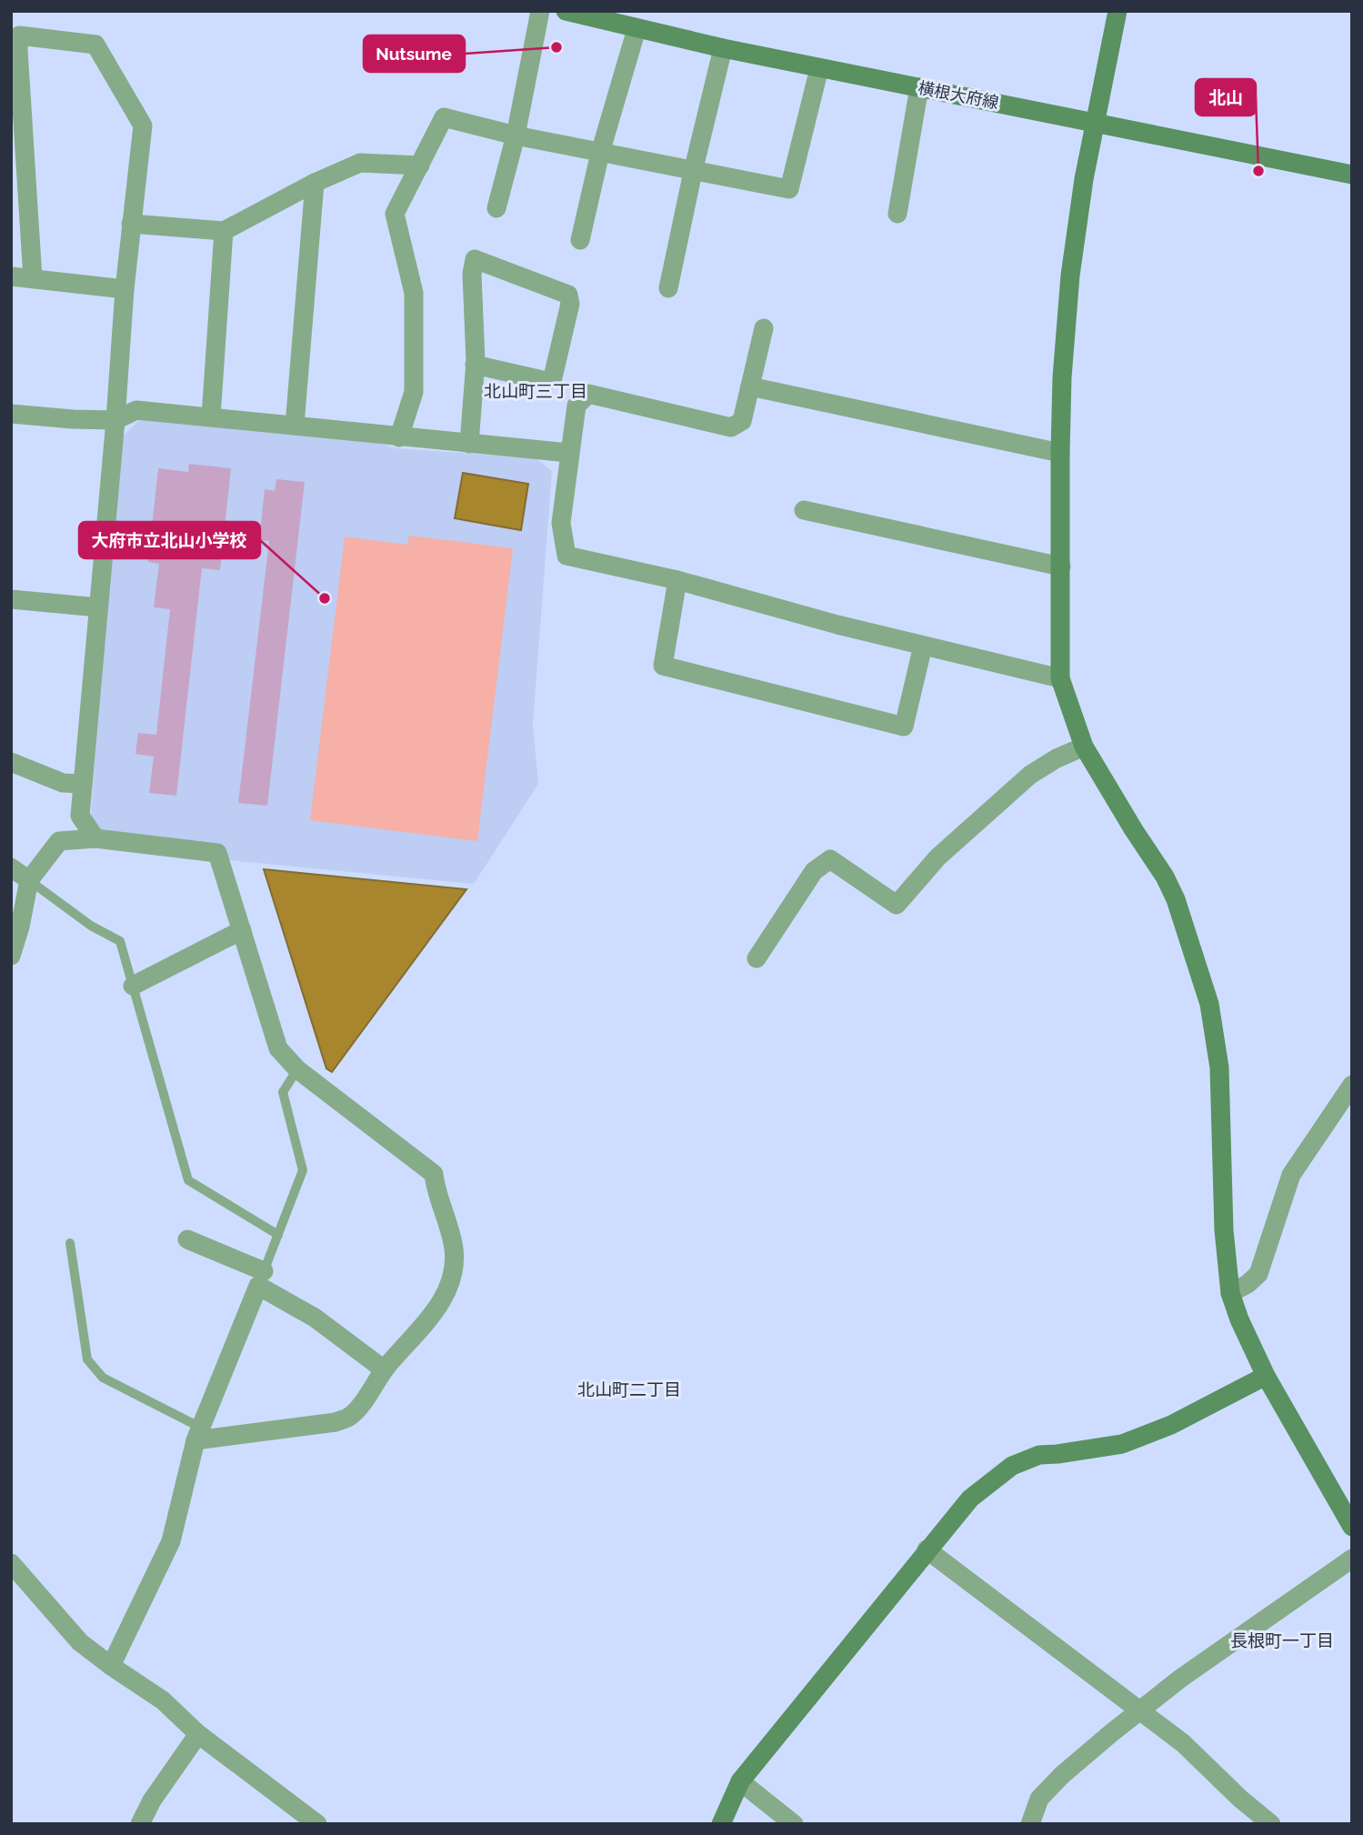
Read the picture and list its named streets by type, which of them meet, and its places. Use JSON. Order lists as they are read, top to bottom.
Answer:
{
  "streets": {
    "street": ["横根大府線"]
  },
  "districts": ["北山町三丁目", "北山町二丁目", "長根町一丁目"],
  "places": ["Nutsume", "北山", "大府市立北山小学校"]
}
